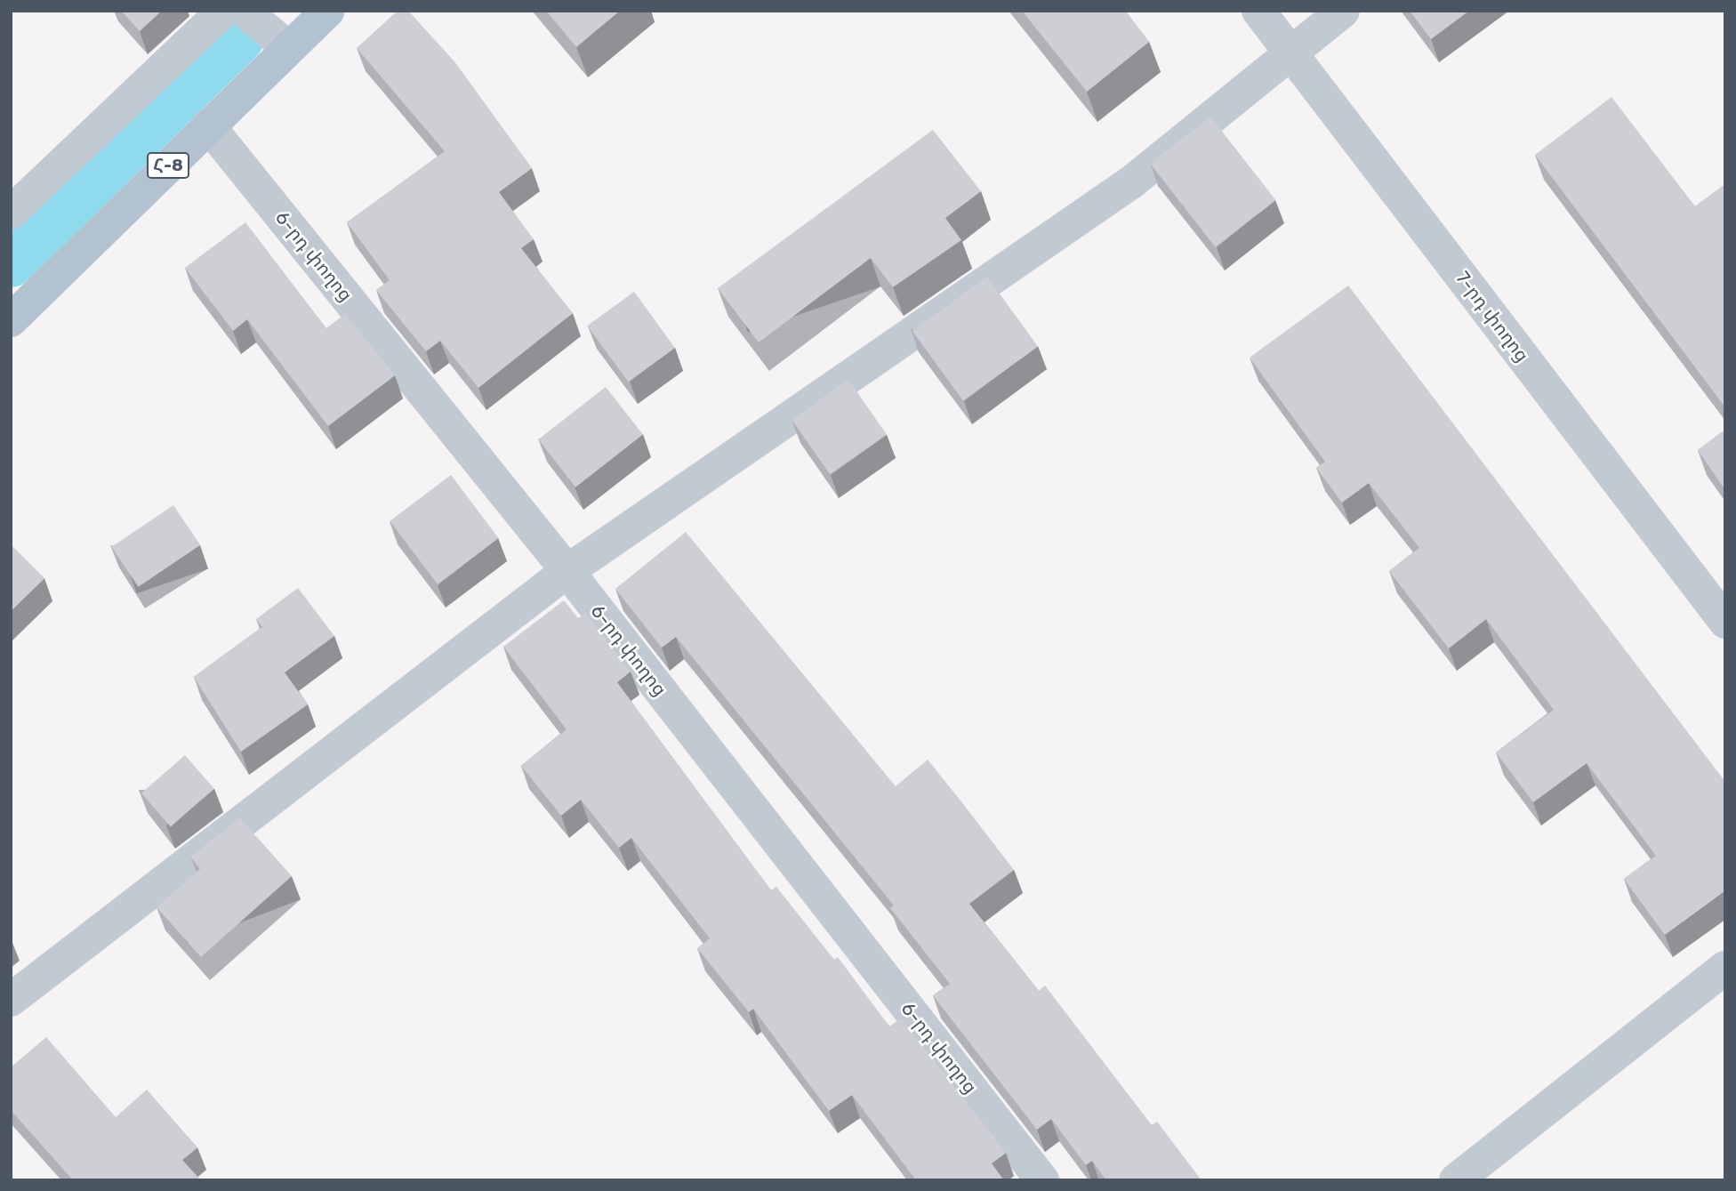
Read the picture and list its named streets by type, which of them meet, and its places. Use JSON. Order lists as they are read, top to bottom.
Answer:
{
  "streets": {
    "main road": ["Հ-8"],
    "street": ["6-րդ փողոց", "7-րդ փողոց"]
  },
  "crossings": [
    ["Հ-8", "6-րդ փողոց"]
  ]
}
